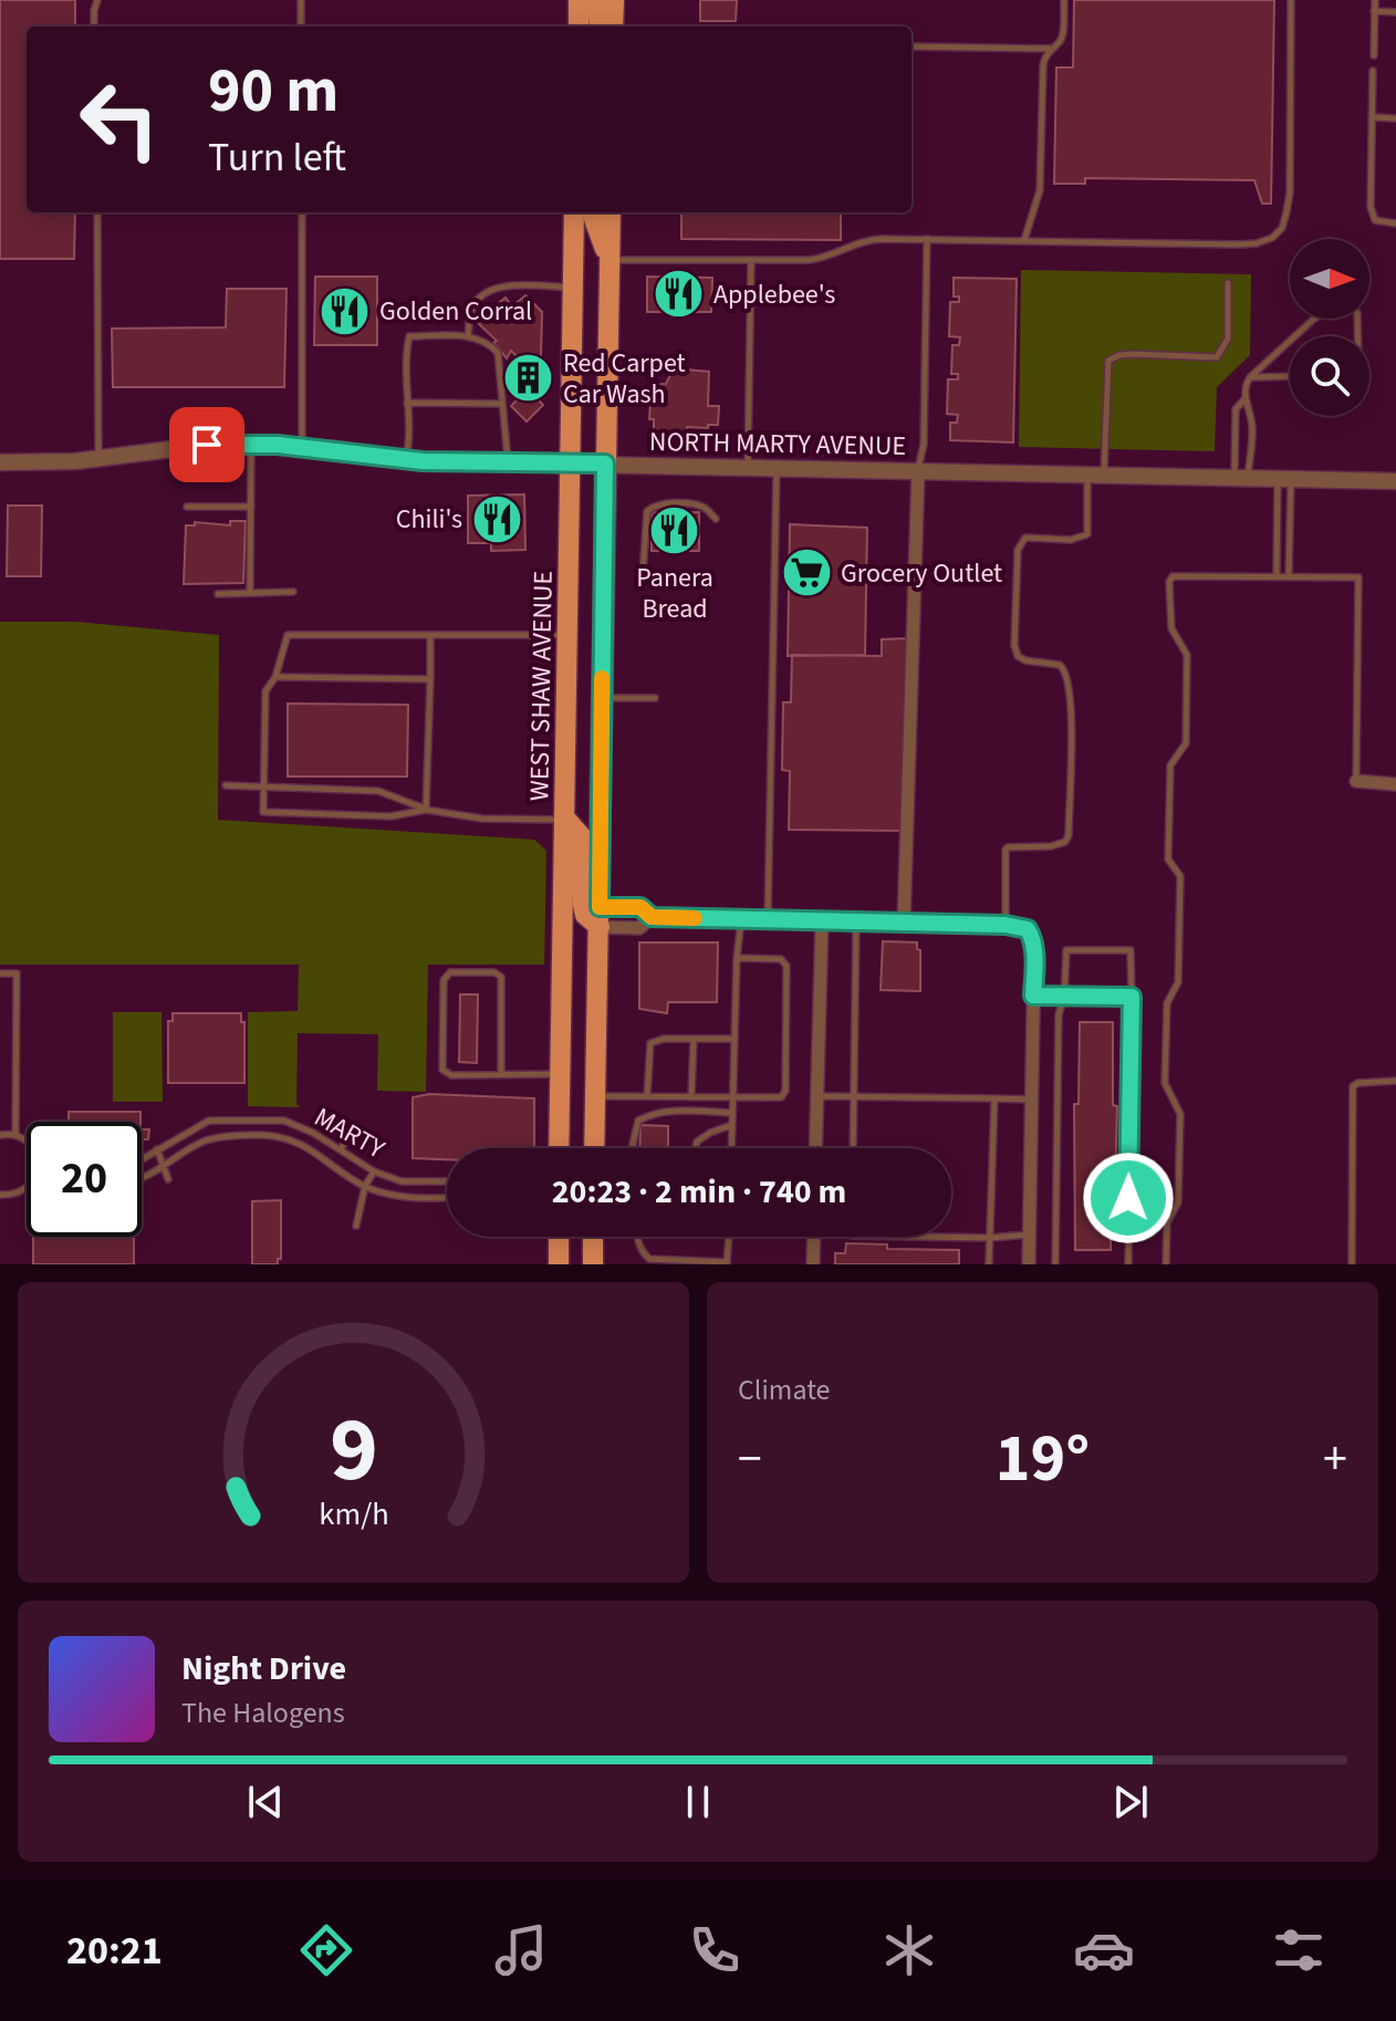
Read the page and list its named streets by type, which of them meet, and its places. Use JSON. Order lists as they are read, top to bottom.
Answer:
{
  "streets": {
    "main road": ["WEST SHAW AVENUE"],
    "street": ["NORTH MARTY AVENUE"],
    "lane": ["MARTY"]
  },
  "crossings": [
    ["NORTH MARTY AVENUE", "WEST SHAW AVENUE"]
  ],
  "places": {
    "restaurant": [
      "Applebee's",
      "Golden Corral",
      "Chili's",
      "Panera Bread"
    ],
    "building": ["Red Carpet Car Wash"],
    "supermarket": ["Grocery Outlet"]
  },
  "north": "right",
  "page": {
    "turn": ["90 m", "Turn left"],
    "limit": "20",
    "trip": "20:23 · 2 min · 740 m",
    "tile": "Climate",
    "heat": ["−", "19°", "+"],
    "song": ["Night Drive", "The Halogens"],
    "tabs": "20:21",
    "gauge": ["9", "km/h"]
  }
}
